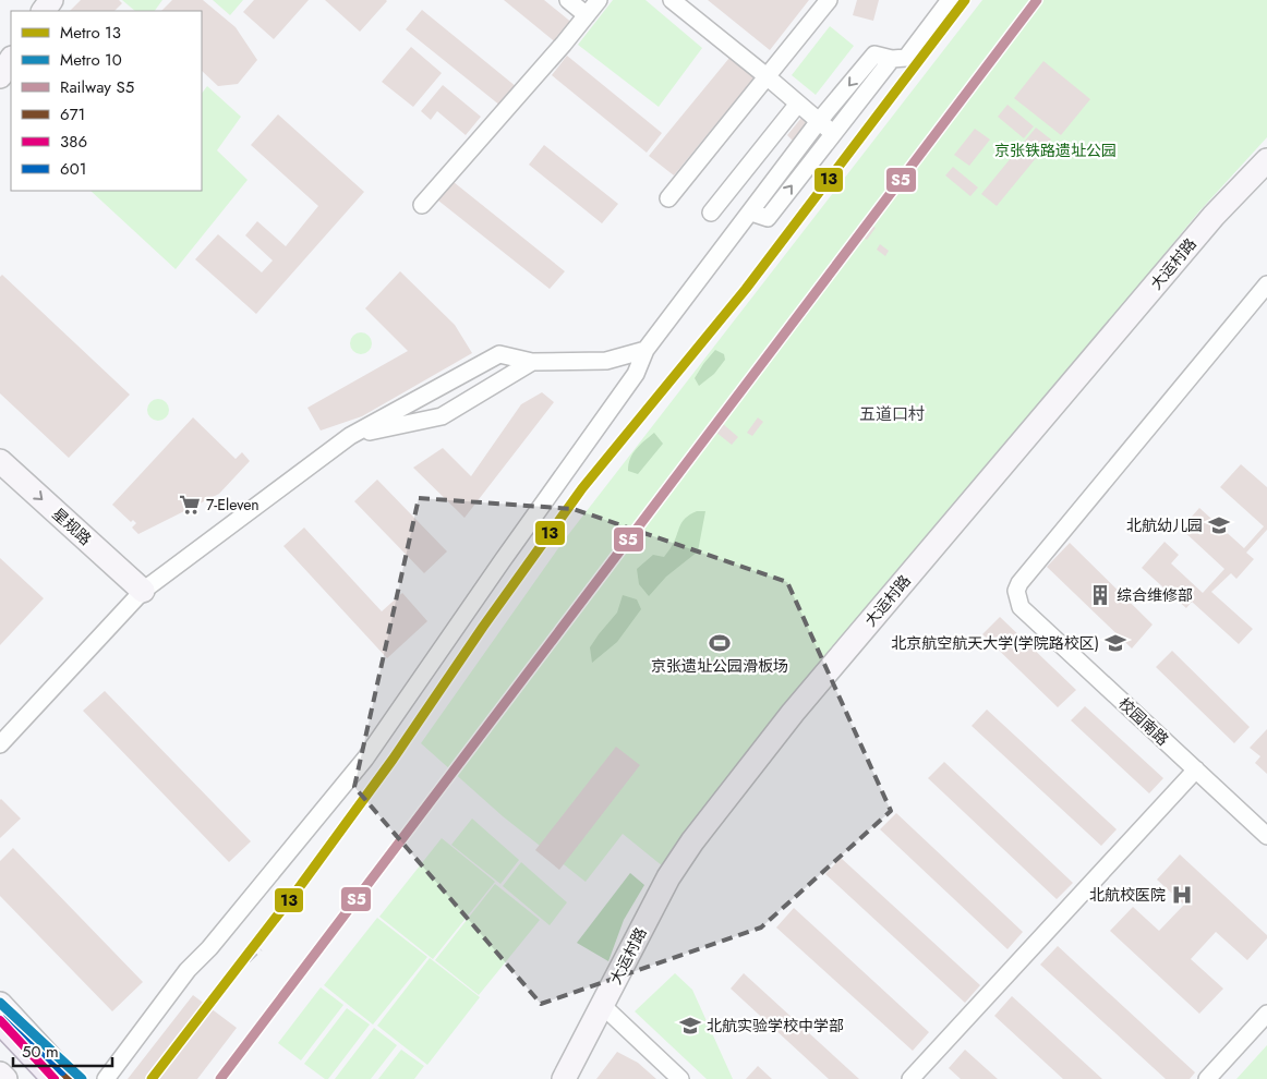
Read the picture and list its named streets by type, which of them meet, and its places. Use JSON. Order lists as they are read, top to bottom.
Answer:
{
  "streets": {
    "street": ["大运村路", "星规路", "校园南路"]
  },
  "one_way": ["星规路"],
  "districts": ["五道口村"],
  "parks": ["京张铁路遗址公园"],
  "places": {
    "supermarket": ["7-Eleven"],
    "school or university": ["北航幼儿园", "北京航空航天大学(学院路校区)", "北航实验学校中学部"],
    "building": ["综合维修部"],
    "sports": ["京张遗址公园滑板场"],
    "hospital": ["北航校医院"]
  },
  "lines": [
    "metro line 13",
    "rail line S5",
    "metro line 10",
    "transit line 671",
    "transit line 601",
    "transit line 386"
  ],
  "legend": [
    "Metro 13",
    "Metro 10",
    "Railway S5",
    "671",
    "386",
    "601"
  ],
  "scale_bar": "50 m"
}
